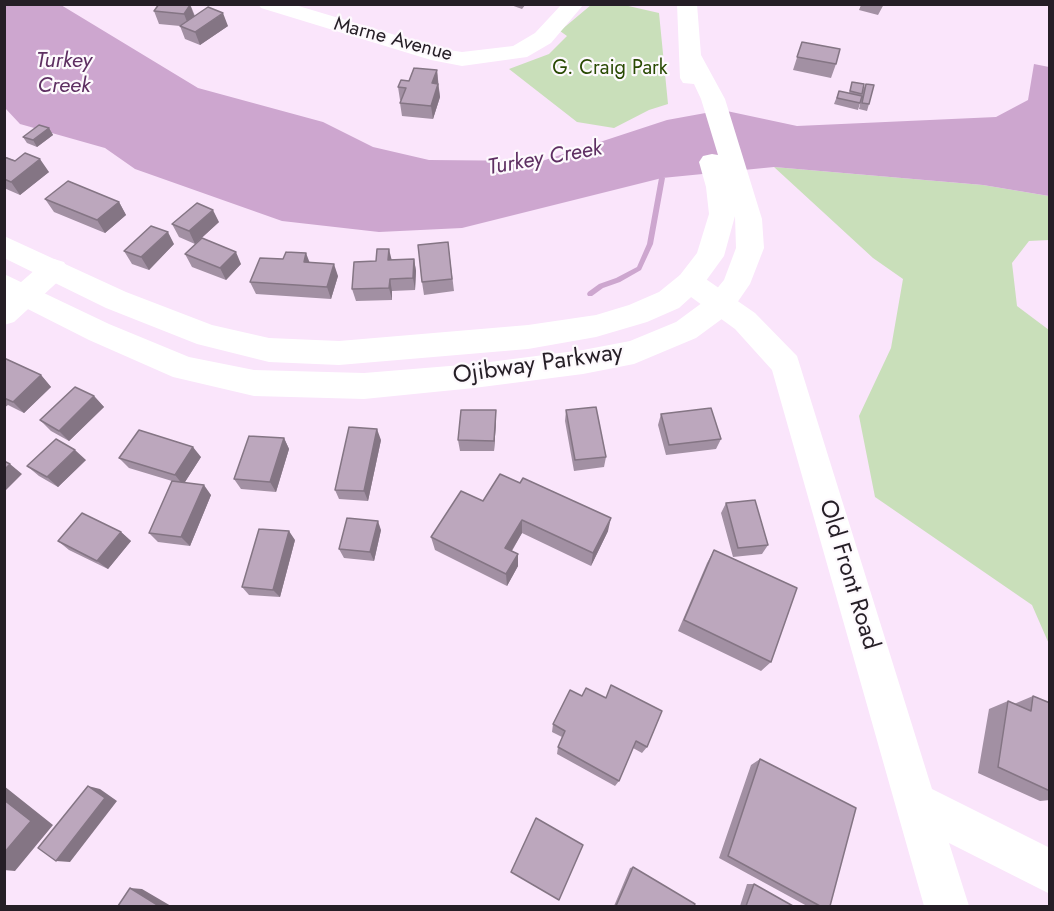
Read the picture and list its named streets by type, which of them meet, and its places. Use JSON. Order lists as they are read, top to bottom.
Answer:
{
  "streets": {
    "main road": ["Marne Avenue", "Ojibway Parkway", "Old Front Road"]
  },
  "crossings": [
    ["Ojibway Parkway", "Old Front Road"]
  ],
  "water": ["Turkey Creek"],
  "parks": ["G. Craig Park"]
}
